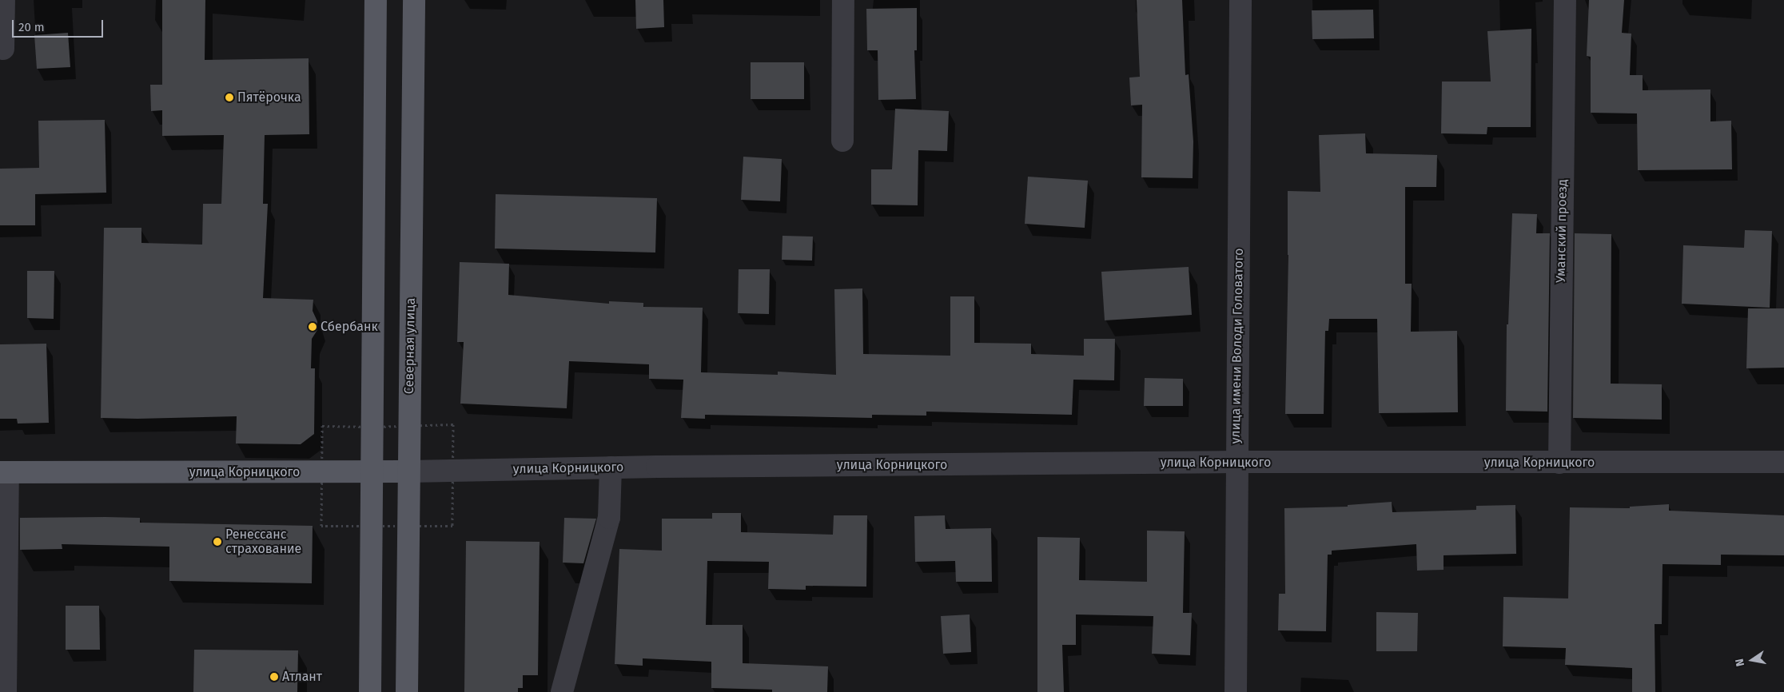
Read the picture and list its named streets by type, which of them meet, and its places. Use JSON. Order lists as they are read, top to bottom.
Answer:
{
  "streets": {
    "main road": ["Северная улица", "улица Корницкого"],
    "street": ["Уманский проезд", "улица имени Володи Головатого"]
  },
  "crossings": [
    ["Уманский проезд", "улица Корницкого"],
    ["Северная улица", "улица Корницкого"],
    ["улица имени Володи Головатого", "улица Корницкого"]
  ],
  "places": [
    "Пятёрочка",
    "Сбербанк",
    "Ренессанс страхование",
    "Атлант"
  ],
  "scale_bar": "20 m",
  "north": "left"
}
